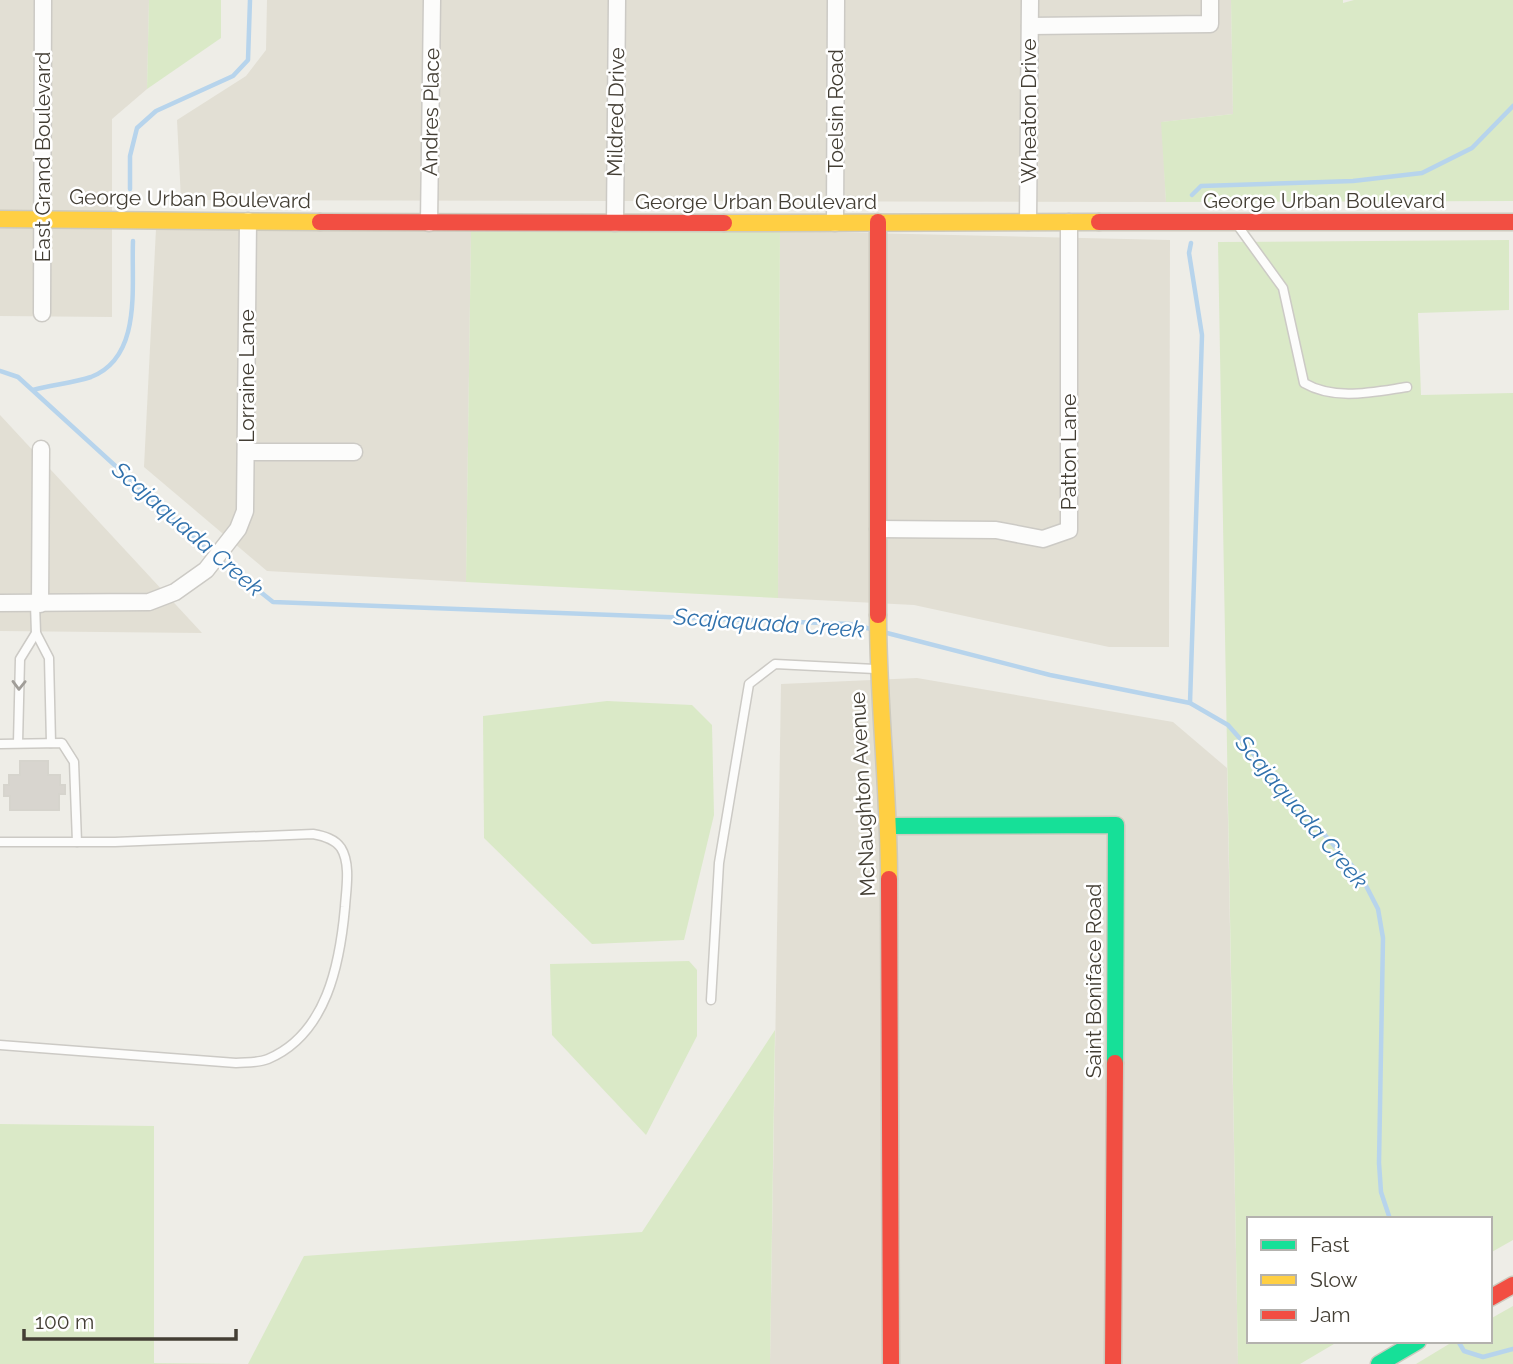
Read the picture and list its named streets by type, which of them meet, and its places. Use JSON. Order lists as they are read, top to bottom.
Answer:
{
  "streets": {
    "street": [
      "Toelsin Road",
      "Wheaton Drive",
      "Andres Place",
      "Mildred Drive",
      "East Grand Boulevard",
      "George Urban Boulevard",
      "Lorraine Lane",
      "Patton Lane",
      "McNaughton Avenue",
      "Saint Boniface Road"
    ]
  },
  "crossings": [
    ["Toelsin Road", "George Urban Boulevard"],
    ["Wheaton Drive", "George Urban Boulevard"],
    ["Andres Place", "George Urban Boulevard"],
    ["Mildred Drive", "George Urban Boulevard"],
    ["East Grand Boulevard", "George Urban Boulevard"],
    ["George Urban Boulevard", "Lorraine Lane"],
    ["George Urban Boulevard", "Patton Lane"],
    ["George Urban Boulevard", "McNaughton Avenue"],
    ["Patton Lane", "McNaughton Avenue"],
    ["McNaughton Avenue", "Saint Boniface Road"]
  ],
  "water": ["Scajaquada Creek"],
  "legend": ["Fast", "Slow", "Jam"],
  "scale_bar": "100 m"
}
